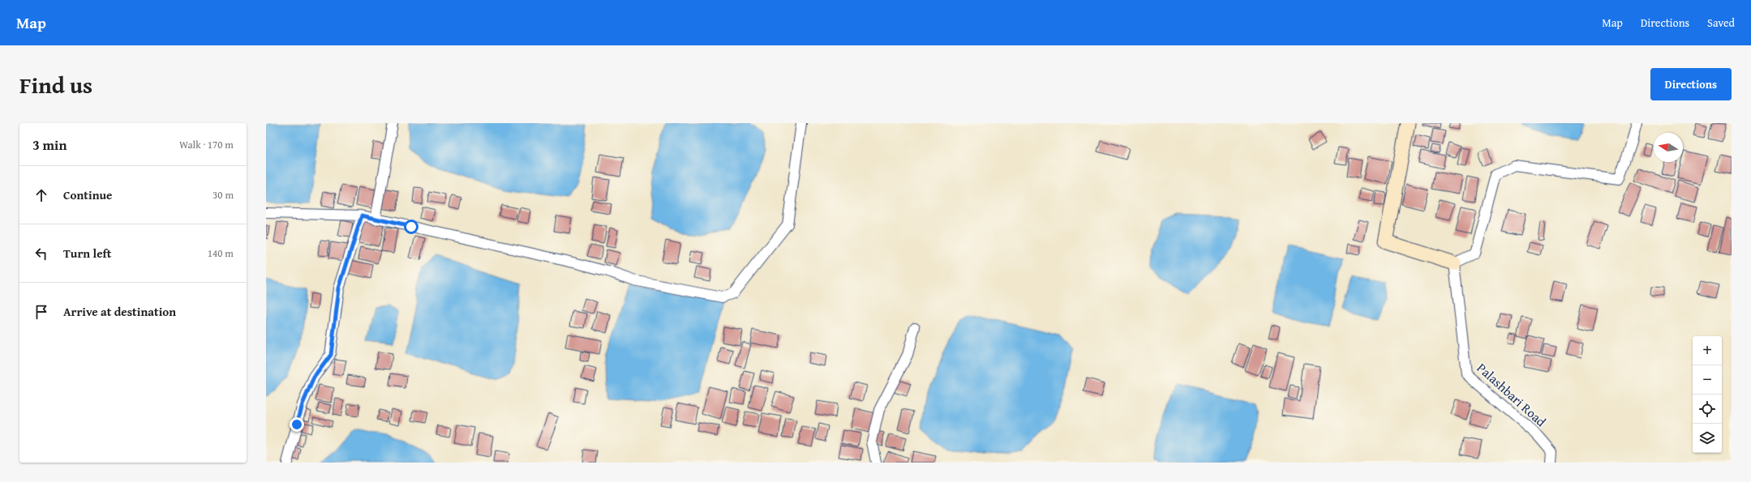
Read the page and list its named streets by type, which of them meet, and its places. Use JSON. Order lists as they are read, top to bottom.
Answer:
{
  "streets": {
    "street": ["Palashbari Road"]
  },
  "north": "left",
  "page": {
    "header": "Map",
    "nav": ["Map", "Directions", "Saved"],
    "title": "Find us",
    "buttons": "Directions",
    "heading": ["3 min", "Walk · 170 m"],
    "list": [
      ["Continue", "30 m"],
      ["Turn left", "140 m"],
      "Arrive at destination"
    ],
    "map_buttons": ["+", "−"]
  }
}
